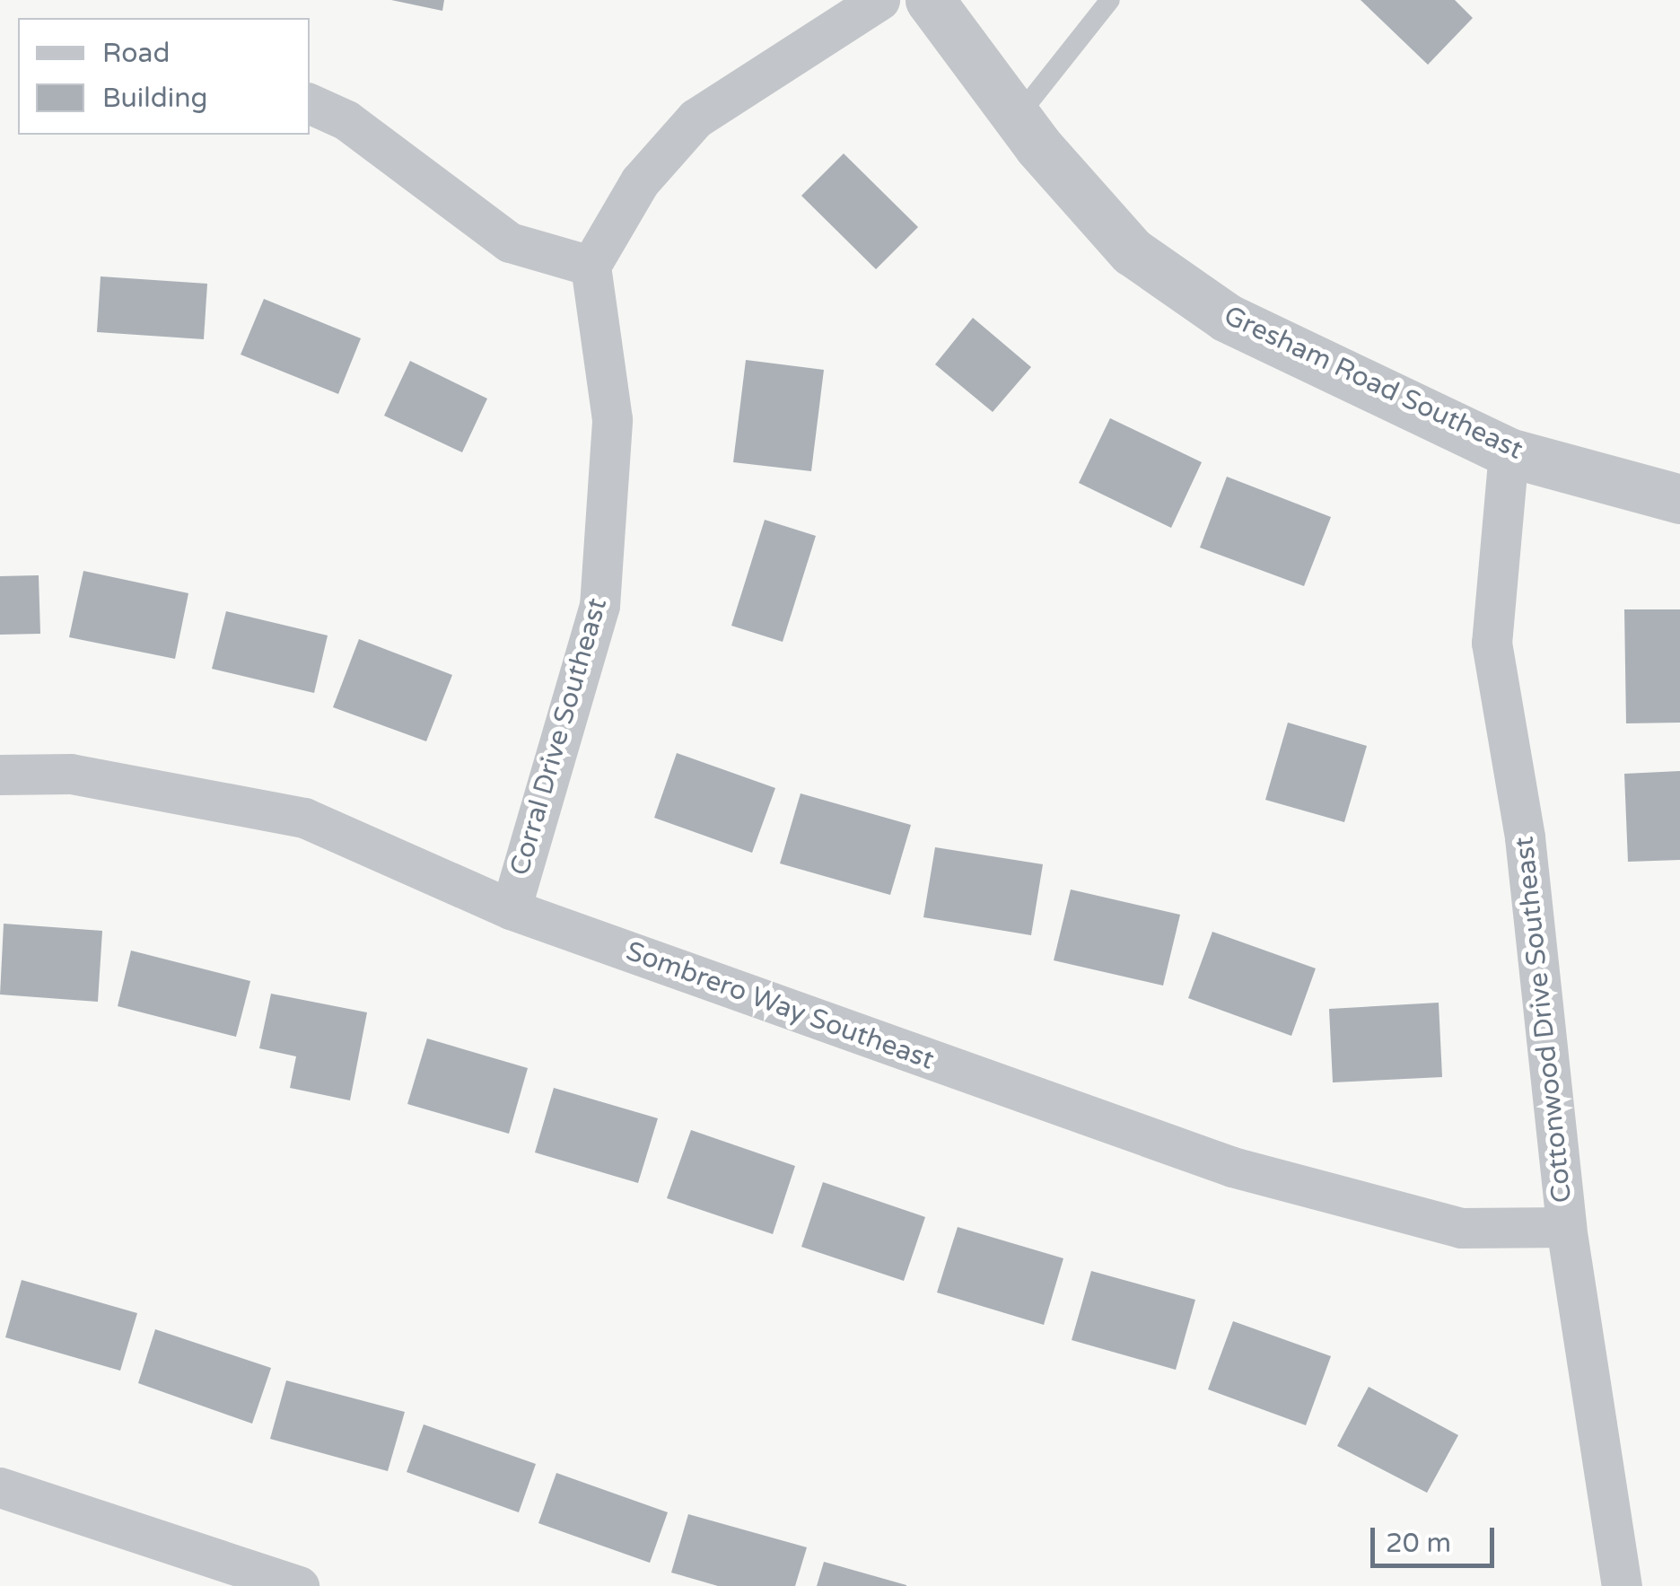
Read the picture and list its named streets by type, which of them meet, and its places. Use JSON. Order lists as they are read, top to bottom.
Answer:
{
  "streets": {
    "street": [
      "Gresham Road Southeast",
      "Corral Drive Southeast",
      "Sombrero Way Southeast",
      "Cottonwood Drive Southeast"
    ]
  },
  "crossings": [
    ["Gresham Road Southeast", "Cottonwood Drive Southeast"],
    ["Corral Drive Southeast", "Sombrero Way Southeast"],
    ["Sombrero Way Southeast", "Cottonwood Drive Southeast"]
  ],
  "legend": ["Road", "Building"],
  "scale_bar": "20 m"
}
